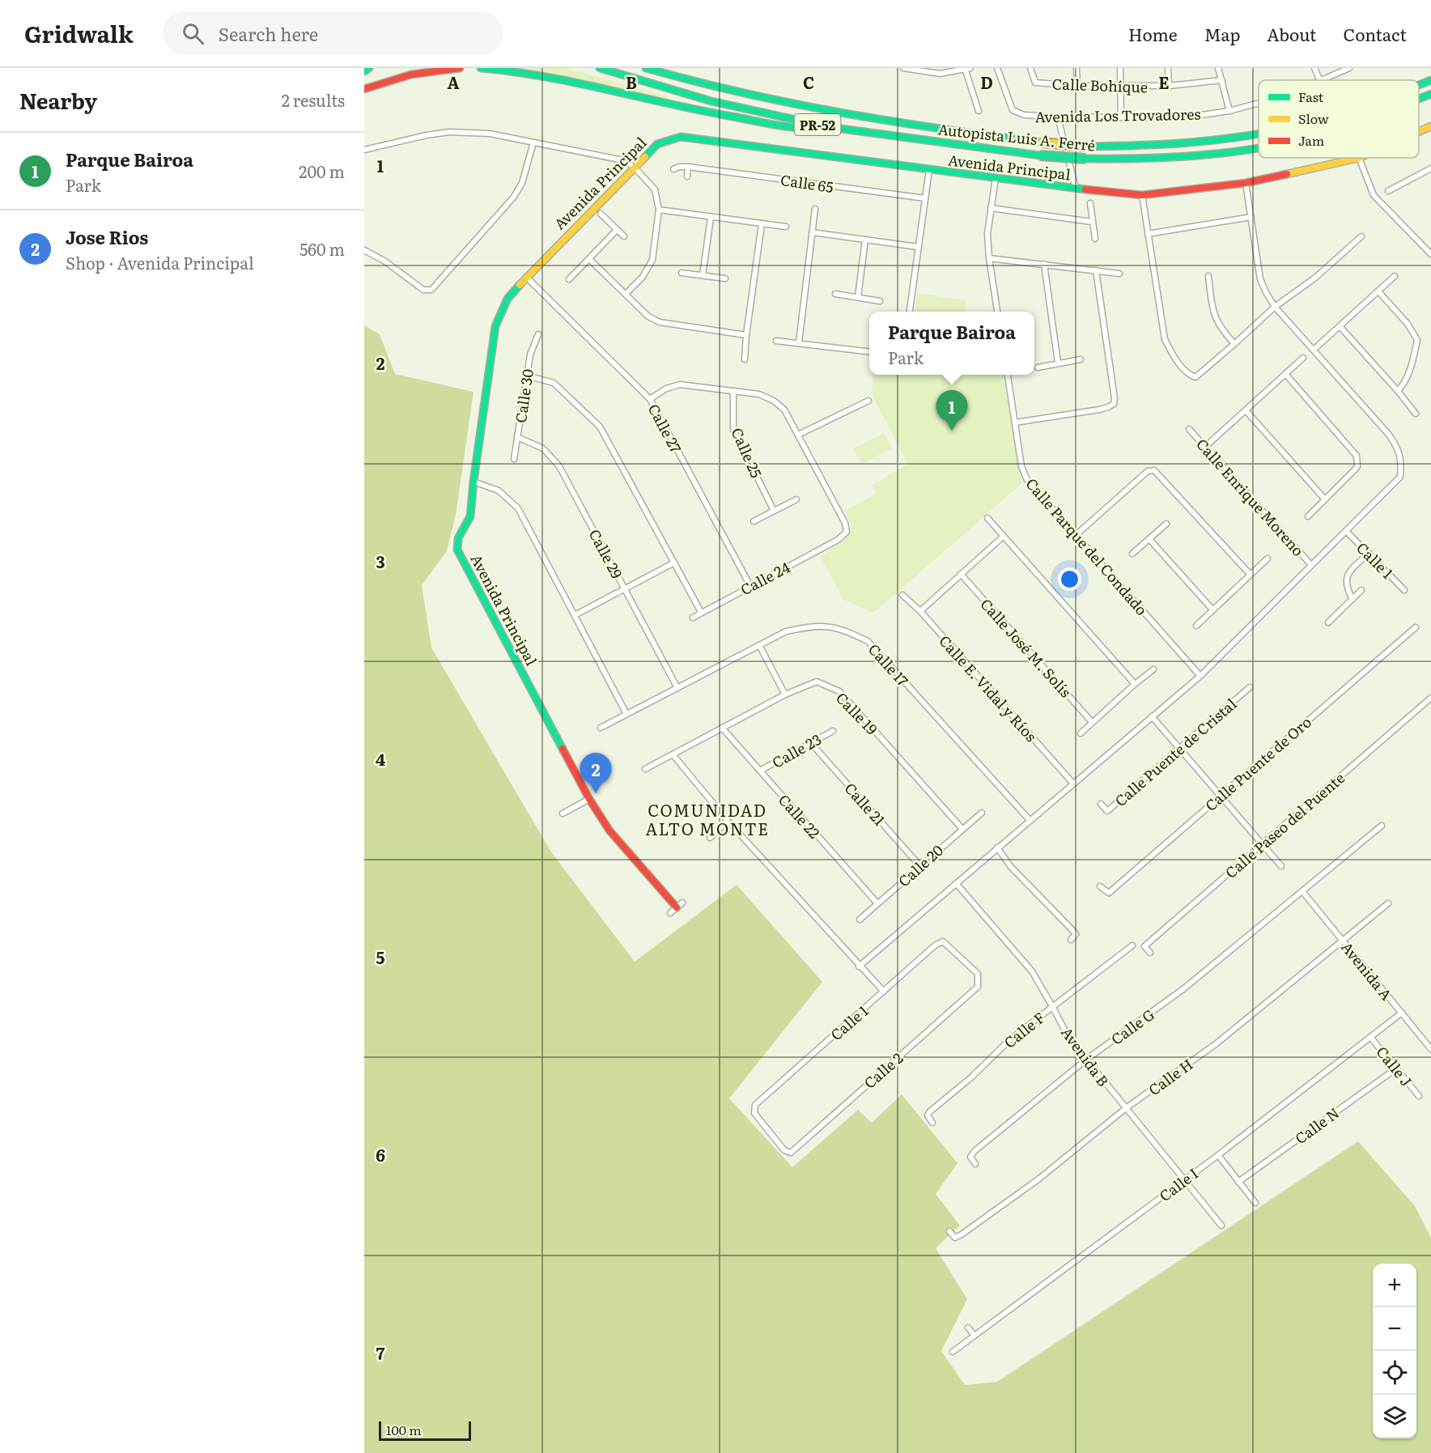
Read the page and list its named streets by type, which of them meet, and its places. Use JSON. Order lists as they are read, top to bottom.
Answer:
{
  "streets": {
    "main road": ["PR-52", "Autopista Luis A. Ferré", "Avenida Principal"],
    "street": [
      "Calle Bohíque",
      "Avenida Los Trovadores",
      "Calle 65",
      "Calle 30",
      "Calle 27",
      "Calle 25",
      "Calle Enrique Moreno",
      "Calle Parque del Condado",
      "Calle 29",
      "Calle 1",
      "Calle 24",
      "Calle José M. Solís",
      "Calle 17",
      "Calle E. Vidal y Ríos",
      "Calle 19",
      "Calle 23",
      "Calle Puente de Cristal",
      "Calle Puente de Oro",
      "Calle 21",
      "Calle 22",
      "Calle Paseo del Puente",
      "Calle 20",
      "Avenida A",
      "Calle G",
      "Calle F",
      "Avenida B",
      "Calle J",
      "Calle 2",
      "Calle H",
      "Calle N",
      "Calle I"
    ]
  },
  "crossings": [
    ["Avenida Principal", "Calle 27"],
    ["Calle 30", "Calle 29"],
    ["Calle 27", "Calle 24"],
    ["Calle 25", "Calle 24"],
    ["Calle 29", "Calle 17"],
    ["Calle 1", "Calle 2"],
    ["Calle 19", "Calle 22"],
    ["Calle 19", "Calle 20"],
    ["Calle 23", "Calle 21"],
    ["Calle 23", "Calle 22"],
    ["Calle 21", "Calle 20"],
    ["Calle 22", "Calle 20"],
    ["Avenida A", "Calle G"],
    ["Avenida A", "Calle H"],
    ["Avenida A", "Calle I"],
    ["Calle G", "Avenida B"],
    ["Calle F", "Avenida B"],
    ["Avenida B", "Calle H"],
    ["Avenida B", "Calle I"],
    ["Calle J", "Calle N"],
    ["Calle J", "Calle I"]
  ],
  "districts": ["COMUNIDAD ALTO MONTE"],
  "legend": ["Fast", "Slow", "Jam"],
  "scale_bar": "100 m",
  "page": {
    "header": "Gridwalk",
    "search": "Search here",
    "nav": [
      "Home",
      "Map",
      "About",
      "Contact"
    ],
    "heading": ["Nearby", "2 results"],
    "list": [
      {
        "mark": "1",
        "name": "Parque Bairoa",
        "note": "Park",
        "value": "200 m"
      },
      {
        "mark": "2",
        "name": "Jose Rios",
        "note": "Shop · Avenida Principal",
        "value": "560 m"
      }
    ],
    "popup": ["Parque Bairoa", "Park"],
    "pins": ["1", "2"],
    "map_buttons": ["+", "−"],
    "scale": "100 m"
  },
  "grid": {
    "columns": [
      "A",
      "B",
      "C",
      "D",
      "E"
    ],
    "rows": [
      "1",
      "2",
      "3",
      "4",
      "5",
      "6",
      "7"
    ]
  }
}
